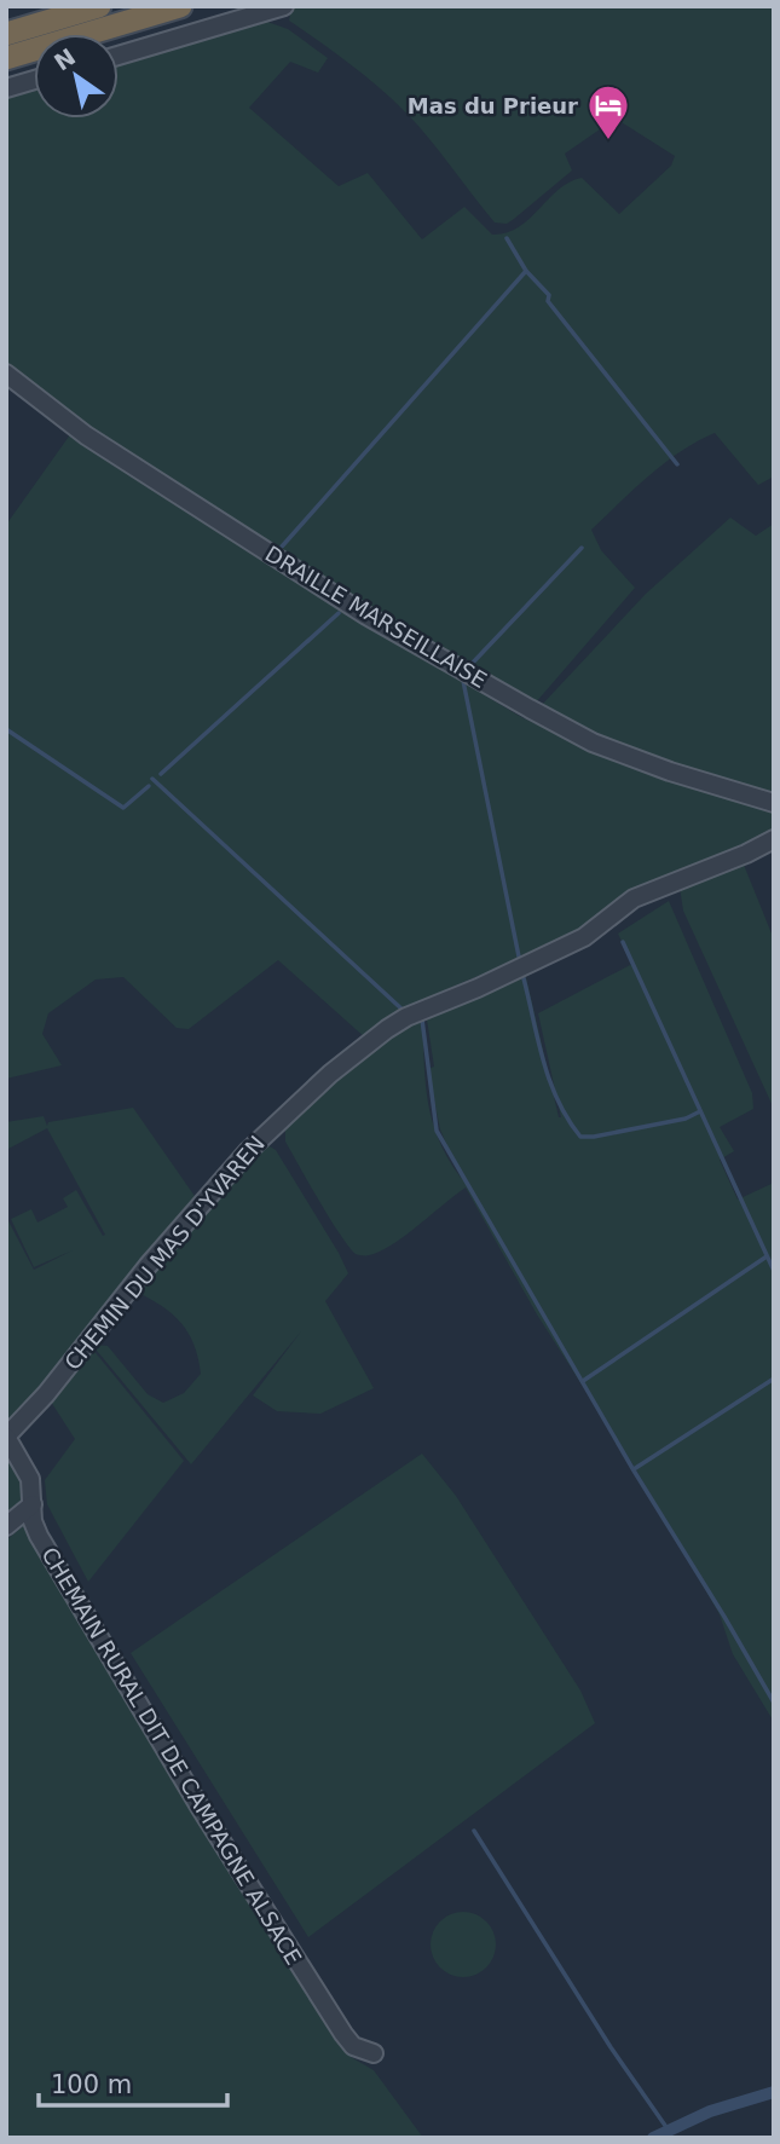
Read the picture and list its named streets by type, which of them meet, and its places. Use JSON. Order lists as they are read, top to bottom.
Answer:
{
  "streets": {
    "street": ["DRAILLE MARSEILLAISE", "CHEMIN DU MAS D'YVAREN", "CHEMAIN RURAL DIT DE CAMPAGNE ALSACE"]
  },
  "crossings": [
    ["CHEMIN DU MAS D'YVAREN", "CHEMAIN RURAL DIT DE CAMPAGNE ALSACE"]
  ],
  "places": {
    "hotel": ["Mas du Prieur"]
  },
  "scale_bar": "100 m",
  "north": "top left"
}
